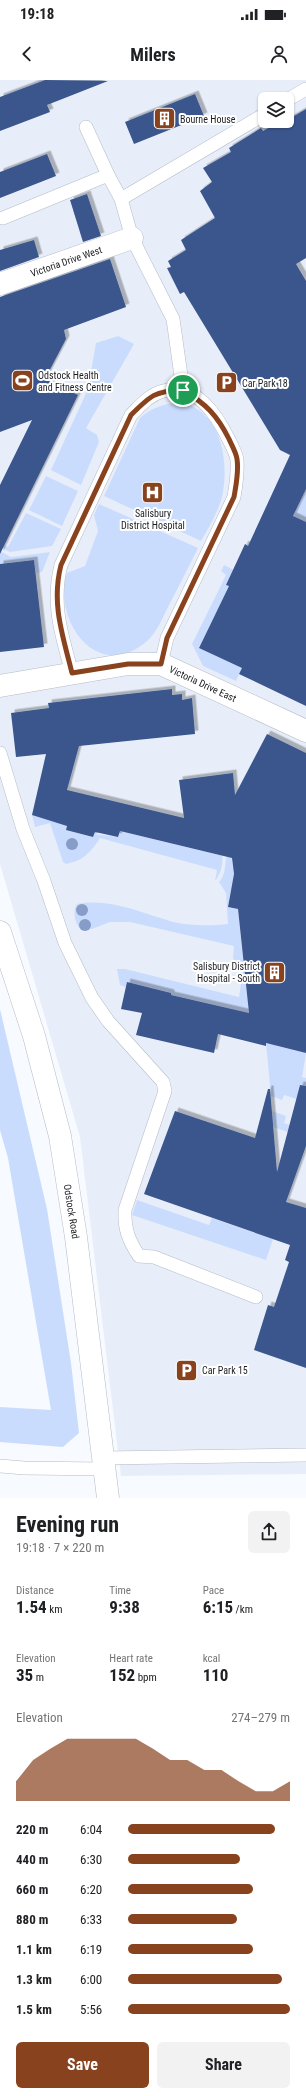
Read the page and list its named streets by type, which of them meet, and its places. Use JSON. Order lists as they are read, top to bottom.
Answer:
{
  "streets": {
    "street": ["Victoria Drive West", "Victoria Drive East", "Odstock Road"]
  },
  "places": {
    "building": ["Bourne House", "Salisbury District Hospital - South"],
    "sports": ["Odstock Health and Fitness Centre"],
    "parking": ["Car Park 18", "Car Park 15"],
    "hospital": ["Salisbury District Hospital"]
  },
  "page": {
    "status": "19:18",
    "header": "Milers",
    "heading": ["Evening run", "19:18 · 7 × 220 m"],
    "stats": [
      ["Distance", "1.54 km"],
      ["Time", "9:38"],
      ["Pace", "6:15 /km"],
      ["Elevation", "35 m"],
      ["Heart rate", "152 bpm"],
      ["kcal", "110"]
    ],
    "chart": ["Elevation", "274–279 m"],
    "list": [
      {
        "name": "220 m",
        "note": "6:04"
      },
      {
        "name": "440 m",
        "note": "6:30"
      },
      {
        "name": "660 m",
        "note": "6:20"
      },
      {
        "name": "880 m",
        "note": "6:33"
      },
      {
        "name": "1.1 km",
        "note": "6:19"
      },
      {
        "name": "1.3 km",
        "note": "6:00"
      },
      {
        "name": "1.5 km",
        "note": "5:56"
      }
    ],
    "buttons": ["Save", "Share"]
  }
}
